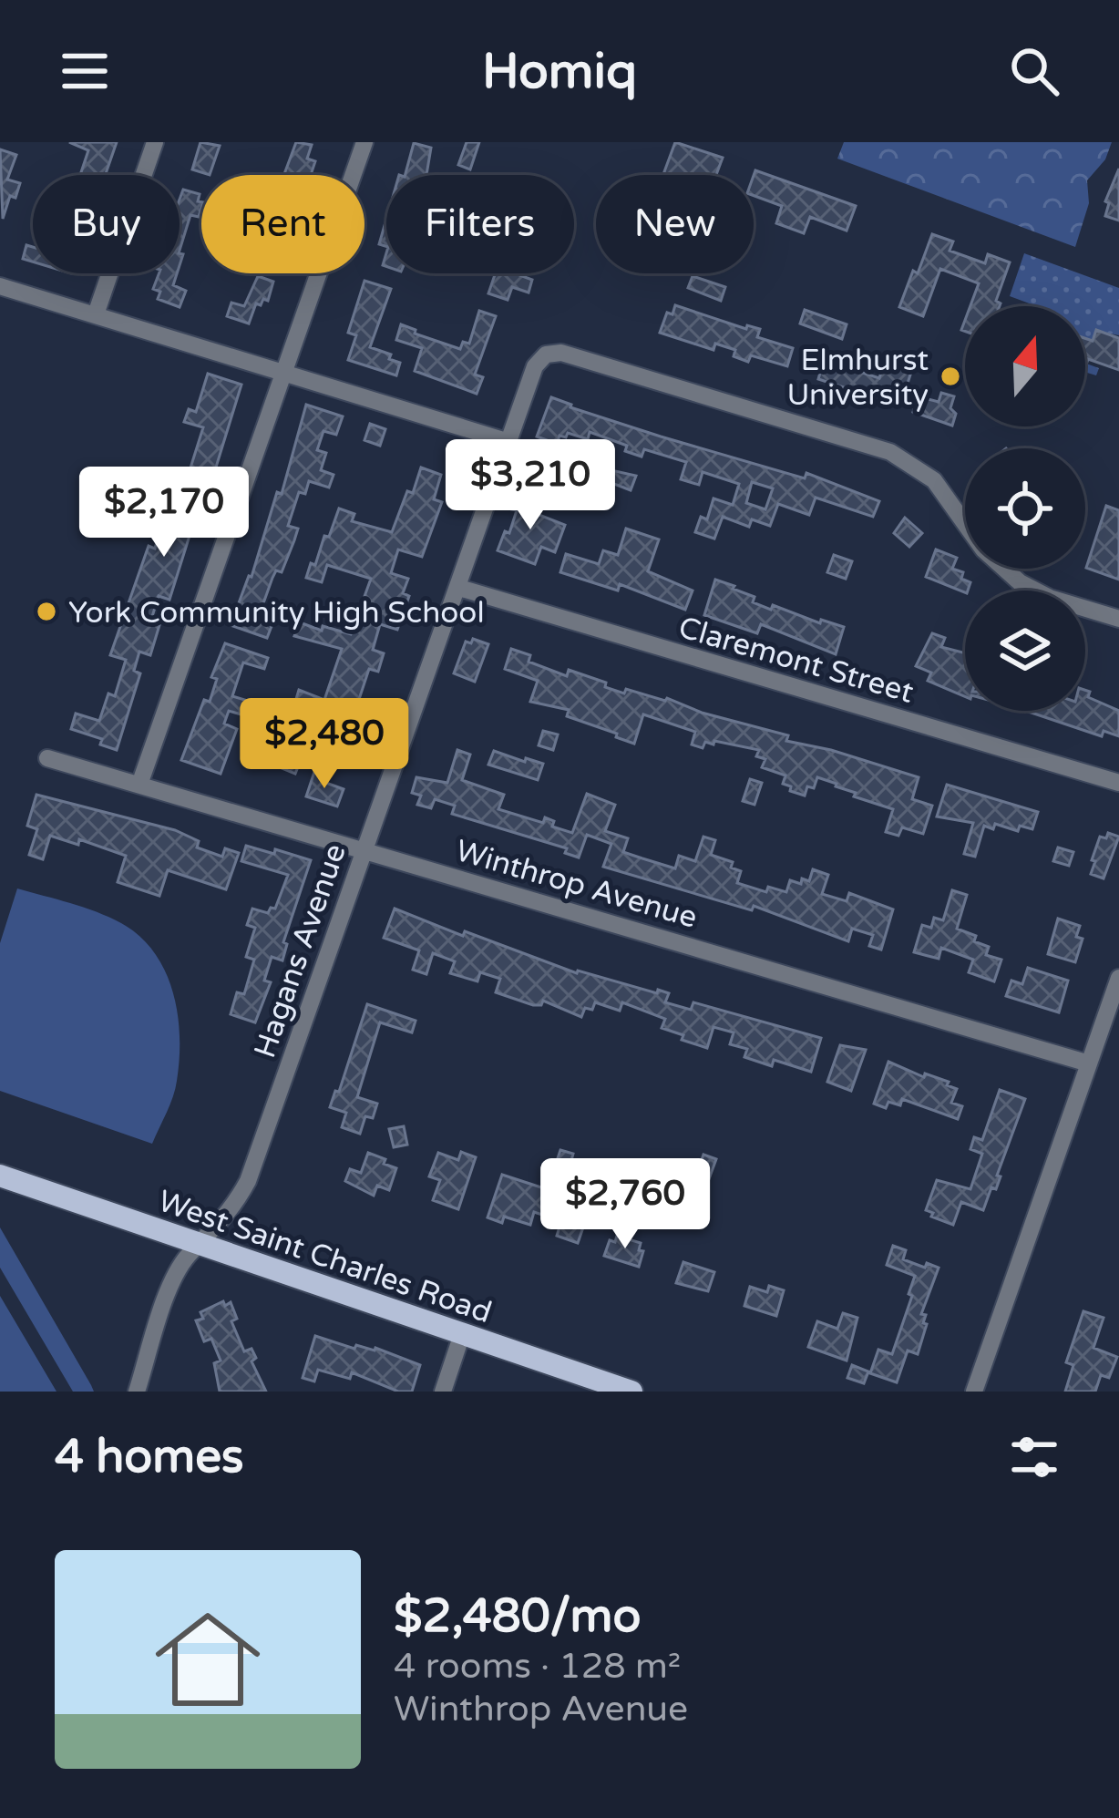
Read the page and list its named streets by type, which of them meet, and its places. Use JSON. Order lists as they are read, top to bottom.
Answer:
{
  "streets": {
    "main road": ["West Saint Charles Road"],
    "street": ["Claremont Street", "Winthrop Avenue", "Hagans Avenue"]
  },
  "crossings": [
    ["Claremont Street", "Hagans Avenue"],
    ["Winthrop Avenue", "Hagans Avenue"],
    ["Hagans Avenue", "West Saint Charles Road"]
  ],
  "places": ["Elmhurst University", "York Community High School"],
  "north": "top",
  "page": {
    "header": "Homiq",
    "chip": [
      "Buy",
      "Rent",
      "Filters",
      "New"
    ],
    "price": [
      "$3,210",
      "$2,170",
      "$2,480",
      "$2,760"
    ],
    "heading": "4 homes",
    "list": [
      {
        "name": "$2,480/mo",
        "note": "4 rooms · 128 m² · Winthrop Avenue"
      }
    ]
  }
}
